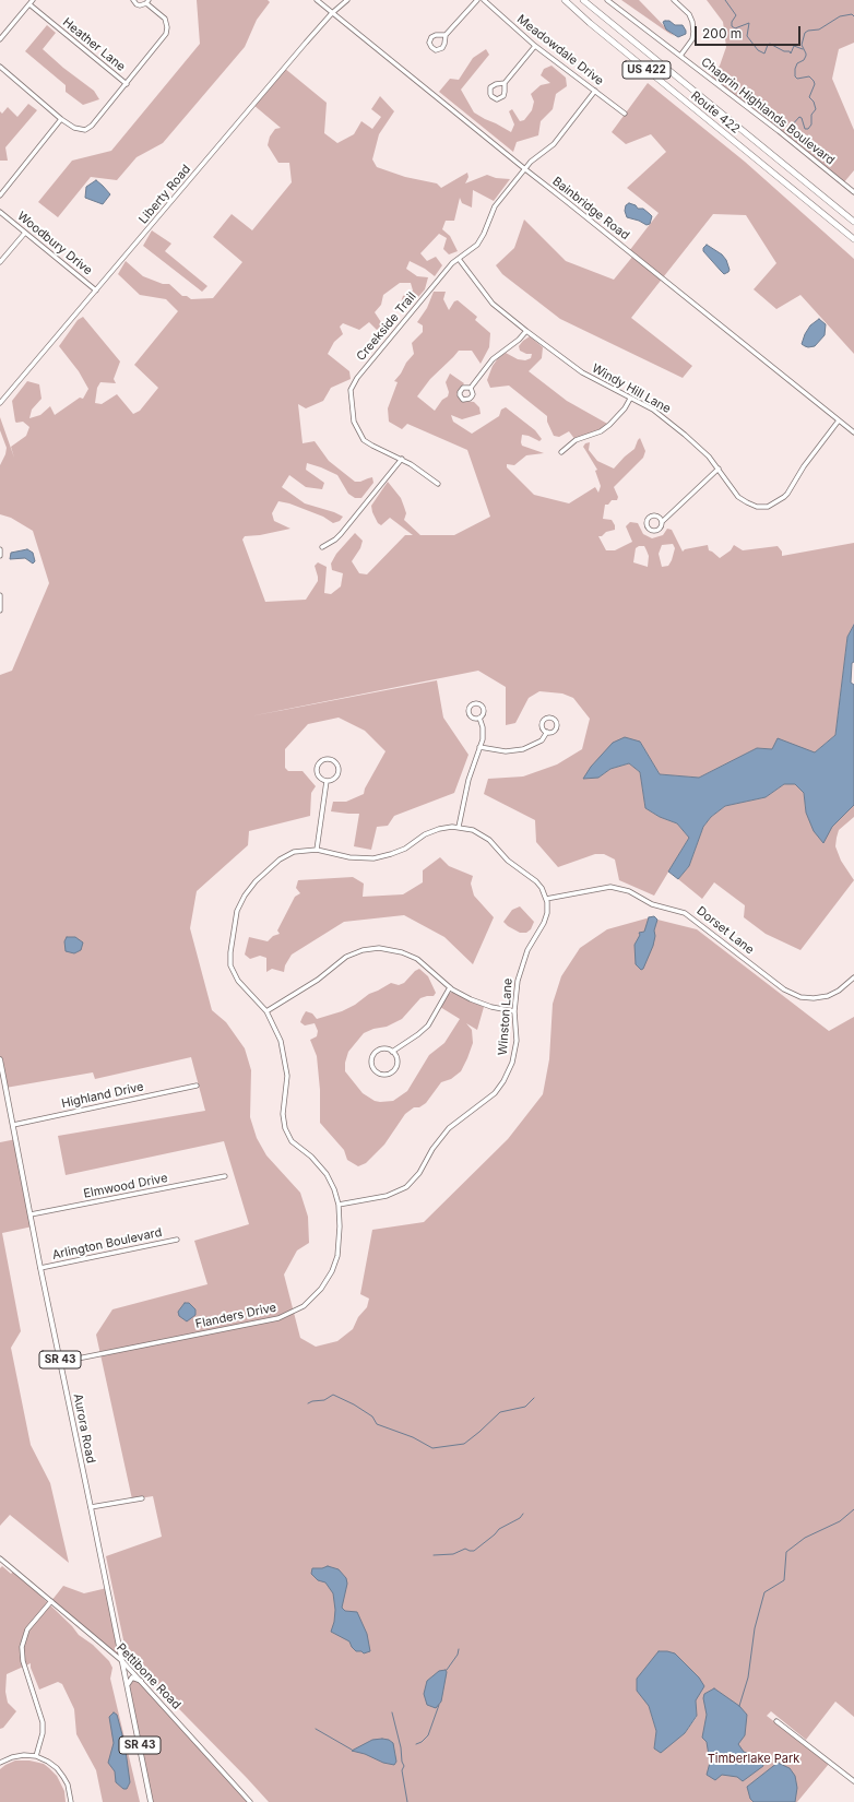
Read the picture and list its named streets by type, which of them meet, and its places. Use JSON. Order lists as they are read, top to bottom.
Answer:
{
  "streets": {
    "highway": ["US 422", "Route 422"],
    "main road": ["SR 43", "Aurora Road"],
    "street": [
      "Heather Lane",
      "Meadowdale Drive",
      "Chagrin Highlands Boulevard",
      "Liberty Road",
      "Bainbridge Road",
      "Woodbury Drive",
      "Creekside Trail",
      "Windy Hill Lane",
      "Dorset Lane",
      "Winston Lane",
      "Highland Drive",
      "Elmwood Drive",
      "Arlington Boulevard",
      "Flanders Drive",
      "Pettibone Road"
    ]
  },
  "crossings": [
    ["Meadowdale Drive", "Creekside Trail"],
    ["Liberty Road", "Bainbridge Road"],
    ["Liberty Road", "Woodbury Drive"],
    ["Bainbridge Road", "Creekside Trail"],
    ["Bainbridge Road", "Windy Hill Lane"],
    ["Creekside Trail", "Windy Hill Lane"],
    ["Dorset Lane", "Winston Lane"],
    ["Dorset Lane", "Flanders Drive"],
    ["Winston Lane", "Flanders Drive"],
    ["Highland Drive", "Aurora Road"],
    ["Elmwood Drive", "Aurora Road"],
    ["Arlington Boulevard", "Aurora Road"],
    ["Flanders Drive", "Aurora Road"],
    ["Aurora Road", "Pettibone Road"]
  ],
  "parks": ["Timberlake Park"],
  "scale_bar": "200 m"
}
